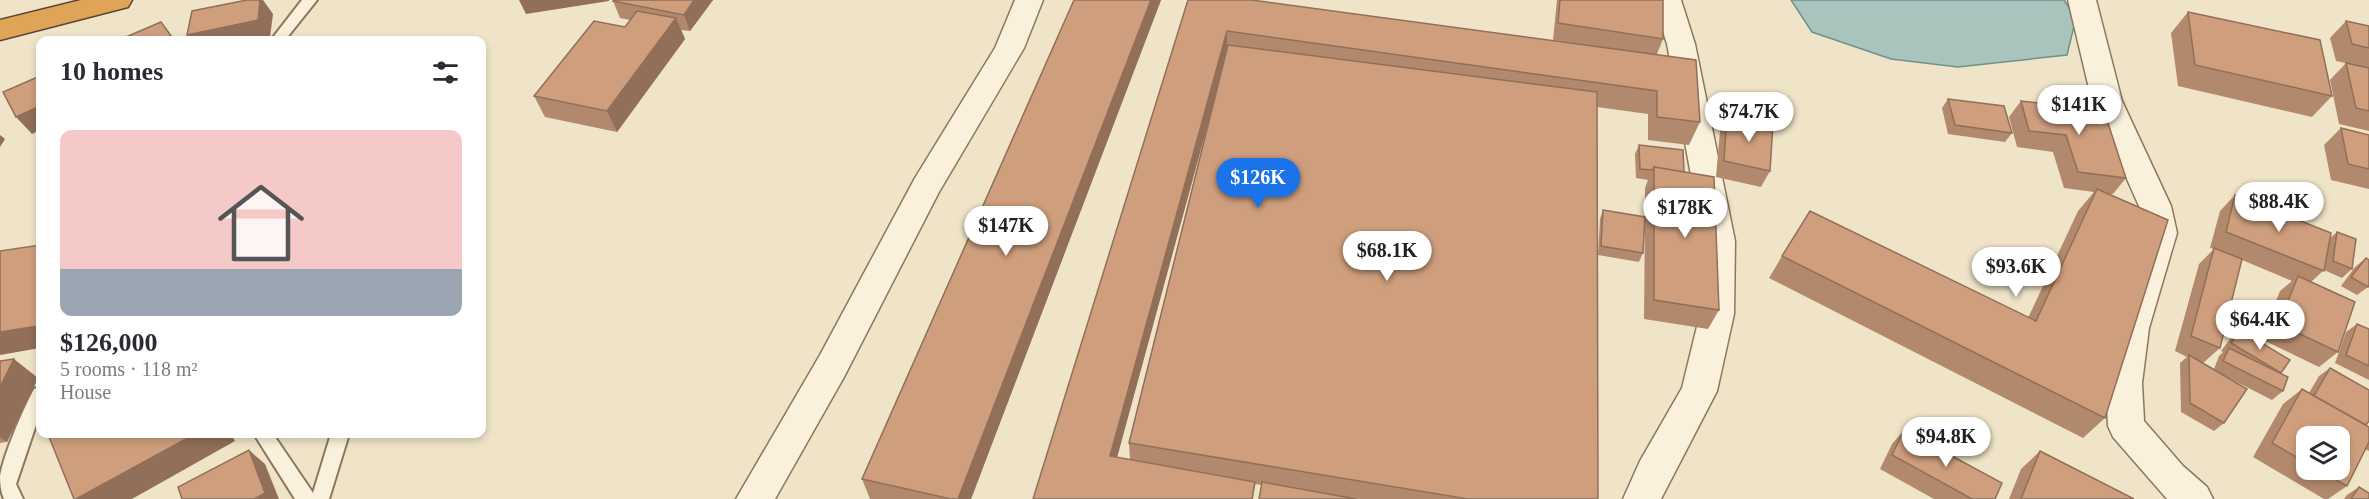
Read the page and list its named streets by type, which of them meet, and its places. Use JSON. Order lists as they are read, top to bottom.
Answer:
{
  "page": {
    "heading": "10 homes",
    "price": [
      "$141K",
      "$74.7K",
      "$126K",
      "$88.4K",
      "$178K",
      "$147K",
      "$68.1K",
      "$93.6K",
      "$64.4K",
      "$94.8K"
    ],
    "list": [
      {
        "name": "$126,000",
        "note": "5 rooms · 118 m² · House"
      }
    ]
  }
}
